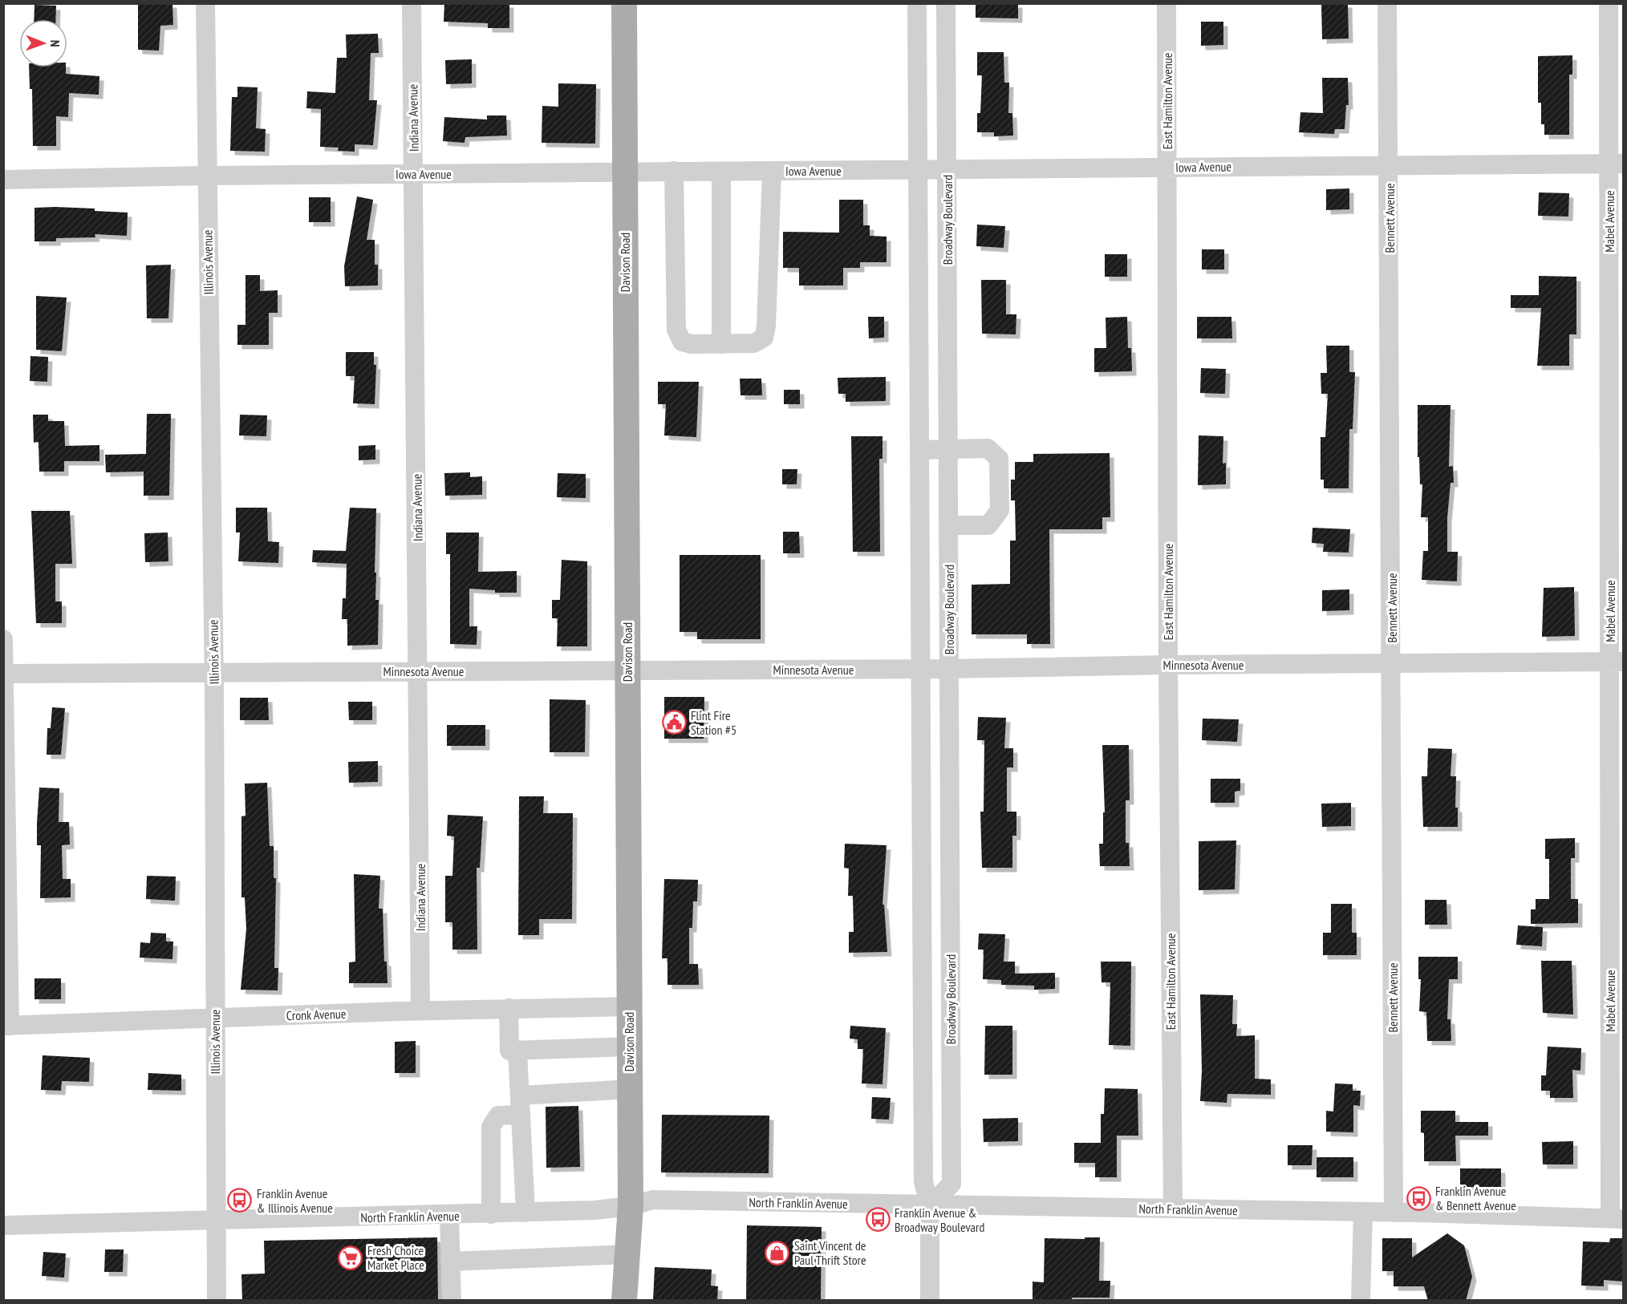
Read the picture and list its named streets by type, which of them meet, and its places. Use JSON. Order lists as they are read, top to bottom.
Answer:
{
  "streets": {
    "main road": ["Davison Road"],
    "street": [
      "East Hamilton Avenue",
      "Indiana Avenue",
      "Iowa Avenue",
      "Bennett Avenue",
      "Broadway Boulevard",
      "Mabel Avenue",
      "Illinois Avenue",
      "Minnesota Avenue",
      "Cronk Avenue",
      "North Franklin Avenue"
    ]
  },
  "crossings": [
    ["East Hamilton Avenue", "Iowa Avenue"],
    ["East Hamilton Avenue", "Minnesota Avenue"],
    ["East Hamilton Avenue", "North Franklin Avenue"],
    ["Indiana Avenue", "Iowa Avenue"],
    ["Indiana Avenue", "Minnesota Avenue"],
    ["Indiana Avenue", "Cronk Avenue"],
    ["Iowa Avenue", "Bennett Avenue"],
    ["Iowa Avenue", "Broadway Boulevard"],
    ["Iowa Avenue", "Mabel Avenue"],
    ["Iowa Avenue", "Illinois Avenue"],
    ["Iowa Avenue", "Davison Road"],
    ["Bennett Avenue", "Minnesota Avenue"],
    ["Bennett Avenue", "North Franklin Avenue"],
    ["Broadway Boulevard", "Minnesota Avenue"],
    ["Broadway Boulevard", "North Franklin Avenue"],
    ["Mabel Avenue", "Minnesota Avenue"],
    ["Mabel Avenue", "North Franklin Avenue"],
    ["Illinois Avenue", "Minnesota Avenue"],
    ["Illinois Avenue", "Cronk Avenue"],
    ["Illinois Avenue", "North Franklin Avenue"],
    ["Davison Road", "Minnesota Avenue"],
    ["Davison Road", "Cronk Avenue"],
    ["Davison Road", "North Franklin Avenue"]
  ],
  "places": {
    "public building": ["Flint Fire Station #5"],
    "bus stop": ["Franklin Avenue & Bennett Avenue", "Franklin Avenue & Illinois Avenue", "Franklin Avenue & Broadway Boulevard"],
    "shop": ["Saint Vincent de Paul Thrift Store"],
    "supermarket": ["Fresh Choice Market Place"]
  },
  "north": "right"
}
